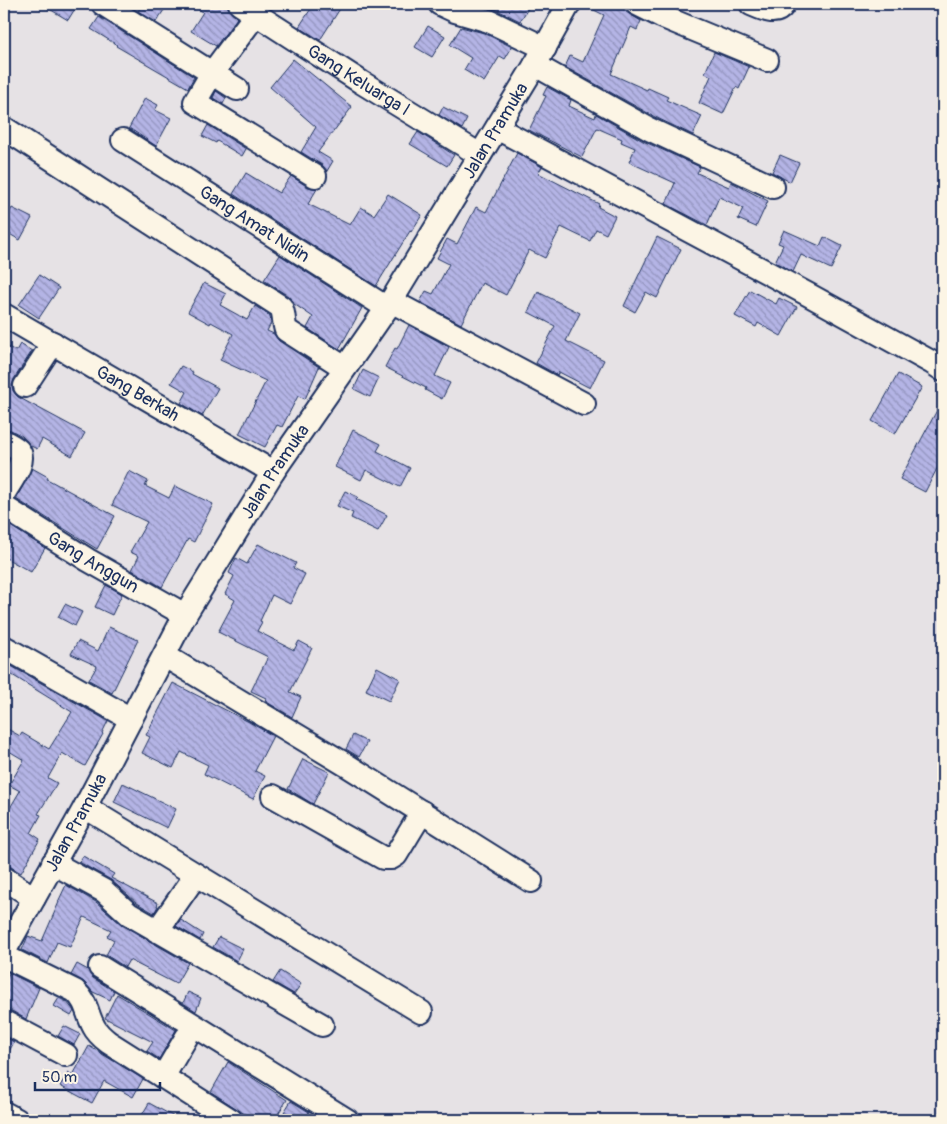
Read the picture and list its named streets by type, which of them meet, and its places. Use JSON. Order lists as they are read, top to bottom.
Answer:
{
  "streets": {
    "street": [
      "Gang Keluarga I",
      "Jalan Pramuka",
      "Gang Amat Nidin",
      "Gang Berkah",
      "Gang Anggun"
    ]
  },
  "crossings": [
    ["Gang Keluarga I", "Jalan Pramuka"],
    ["Jalan Pramuka", "Gang Amat Nidin"],
    ["Jalan Pramuka", "Gang Berkah"],
    ["Jalan Pramuka", "Gang Anggun"]
  ],
  "scale_bar": "50 m"
}
